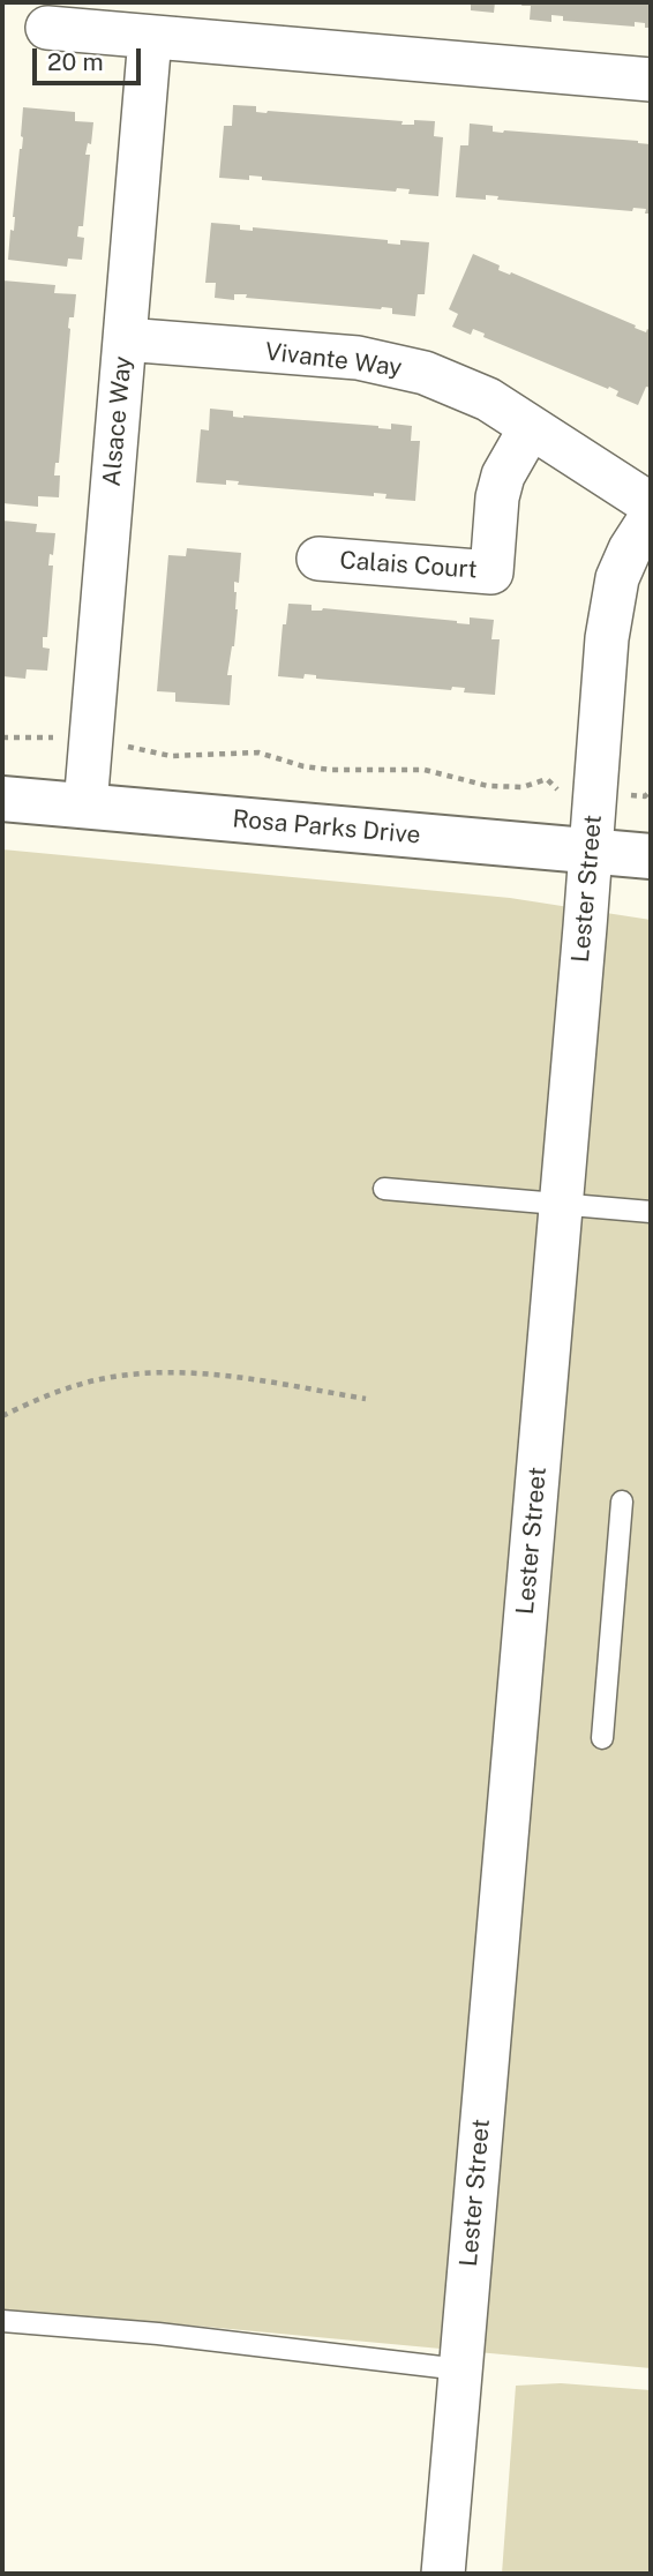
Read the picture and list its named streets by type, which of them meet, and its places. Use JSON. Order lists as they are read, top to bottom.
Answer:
{
  "streets": {
    "street": [
      "Vivante Way",
      "Alsace Way",
      "Calais Court",
      "Rosa Parks Drive",
      "Lester Street"
    ]
  },
  "crossings": [
    ["Vivante Way", "Alsace Way"],
    ["Vivante Way", "Calais Court"],
    ["Alsace Way", "Rosa Parks Drive"],
    ["Rosa Parks Drive", "Lester Street"]
  ],
  "scale_bar": "20 m"
}
